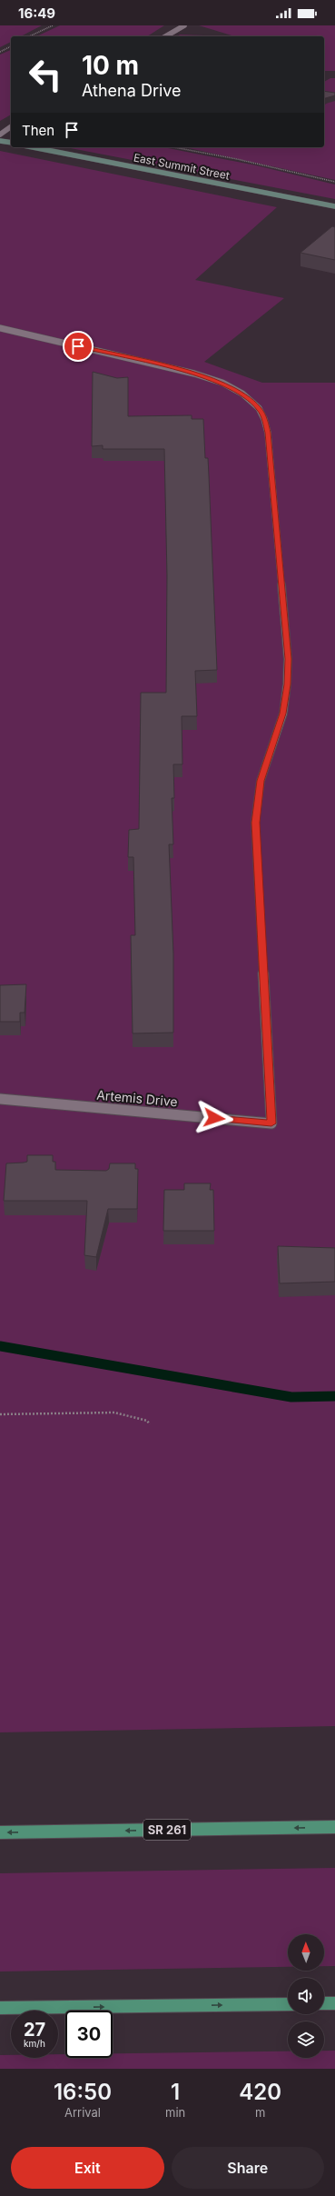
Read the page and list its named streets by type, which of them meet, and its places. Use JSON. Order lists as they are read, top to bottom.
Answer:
{
  "streets": {
    "main road": ["East Summit Street", "SR 261"],
    "street": ["Artemis Drive"]
  },
  "north": "top",
  "page": {
    "status": "16:49",
    "turn": ["10 m", "Athena Drive"],
    "then": "Then",
    "speed": "27 km/h",
    "limit": "30",
    "eta": [
      "16:50",
      "Arrival",
      "1",
      "min",
      "420",
      "m"
    ],
    "buttons": ["Exit", "Share"]
  }
}
